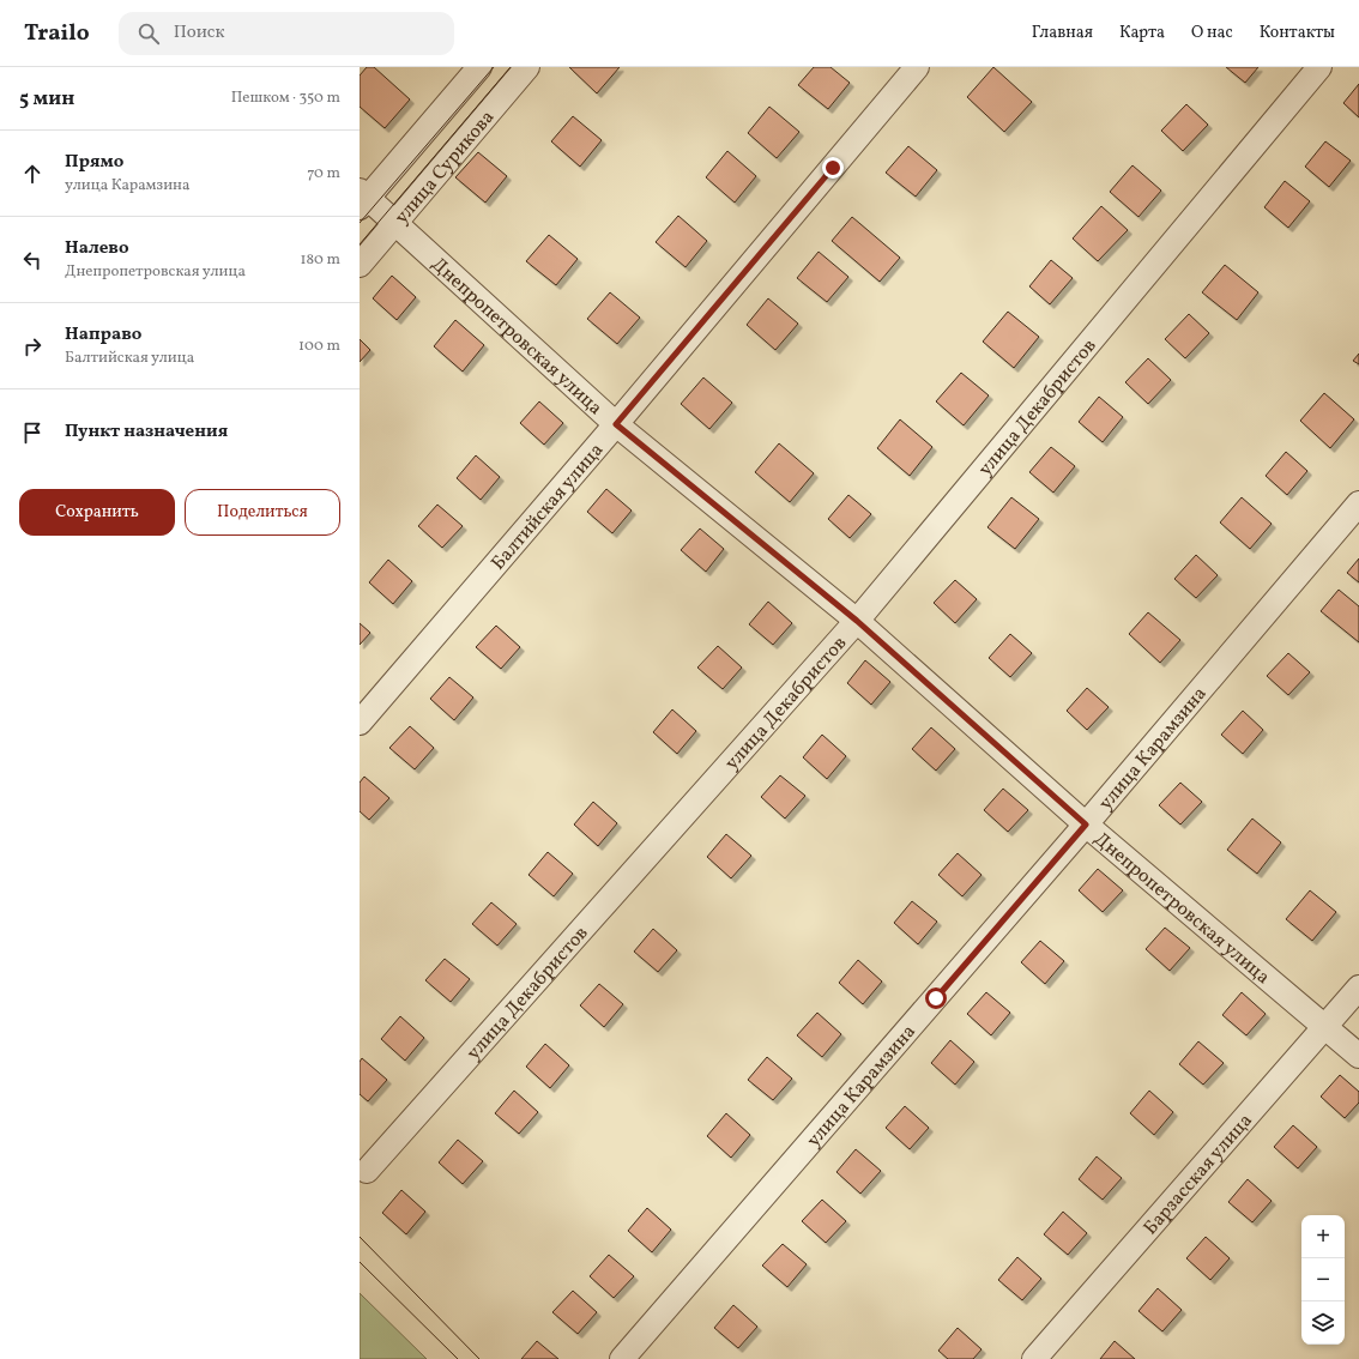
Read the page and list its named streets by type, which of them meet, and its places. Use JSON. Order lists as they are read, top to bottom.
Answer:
{
  "streets": {
    "street": [
      "улица Сурикова",
      "Днепропетровская улица",
      "улица Декабристов",
      "Балтийская улица",
      "улица Карамзина",
      "Барзасская улица"
    ]
  },
  "crossings": [
    ["улица Сурикова", "Днепропетровская улица"],
    ["Днепропетровская улица", "улица Декабристов"],
    ["Днепропетровская улица", "Балтийская улица"],
    ["Днепропетровская улица", "улица Карамзина"],
    ["Днепропетровская улица", "Барзасская улица"]
  ],
  "page": {
    "header": "Trailo",
    "search": "Поиск",
    "nav": [
      "Главная",
      "Карта",
      "О нас",
      "Контакты"
    ],
    "heading": ["5 мин", "Пешком · 350 m"],
    "list": [
      ["Прямо", "улица Карамзина", "70 m"],
      ["Налево", "Днепропетровская улица", "180 m"],
      ["Направо", "Балтийская улица", "100 m"],
      "Пункт назначения"
    ],
    "buttons": ["Сохранить", "Поделиться"],
    "map_buttons": ["+", "−"]
  }
}
